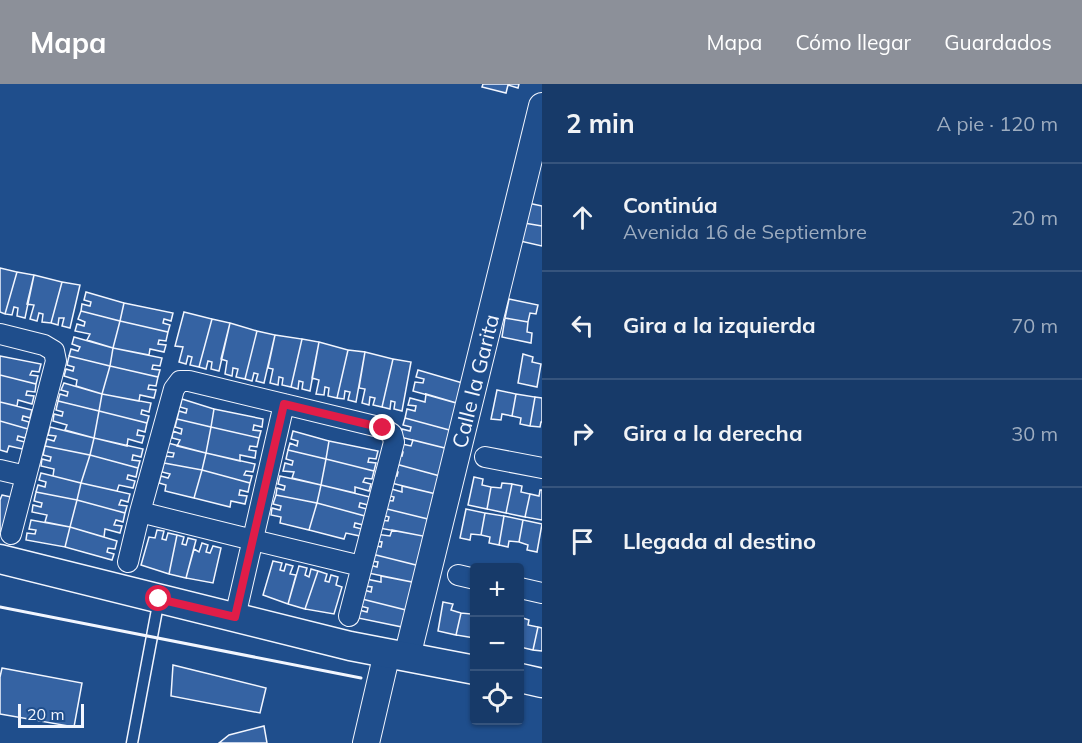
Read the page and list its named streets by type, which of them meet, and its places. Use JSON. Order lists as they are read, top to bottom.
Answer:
{
  "streets": {
    "street": ["Calle la Garita"]
  },
  "scale_bar": "20 m",
  "page": {
    "header": "Mapa",
    "nav": ["Mapa", "Cómo llegar", "Guardados"],
    "heading": ["2 min", "A pie · 120 m"],
    "list": [
      ["Continúa", "Avenida 16 de Septiembre", "20 m"],
      ["Gira a la izquierda", "70 m"],
      ["Gira a la derecha", "30 m"],
      "Llegada al destino"
    ],
    "map_buttons": ["+", "−"],
    "scale": "20 m"
  }
}
